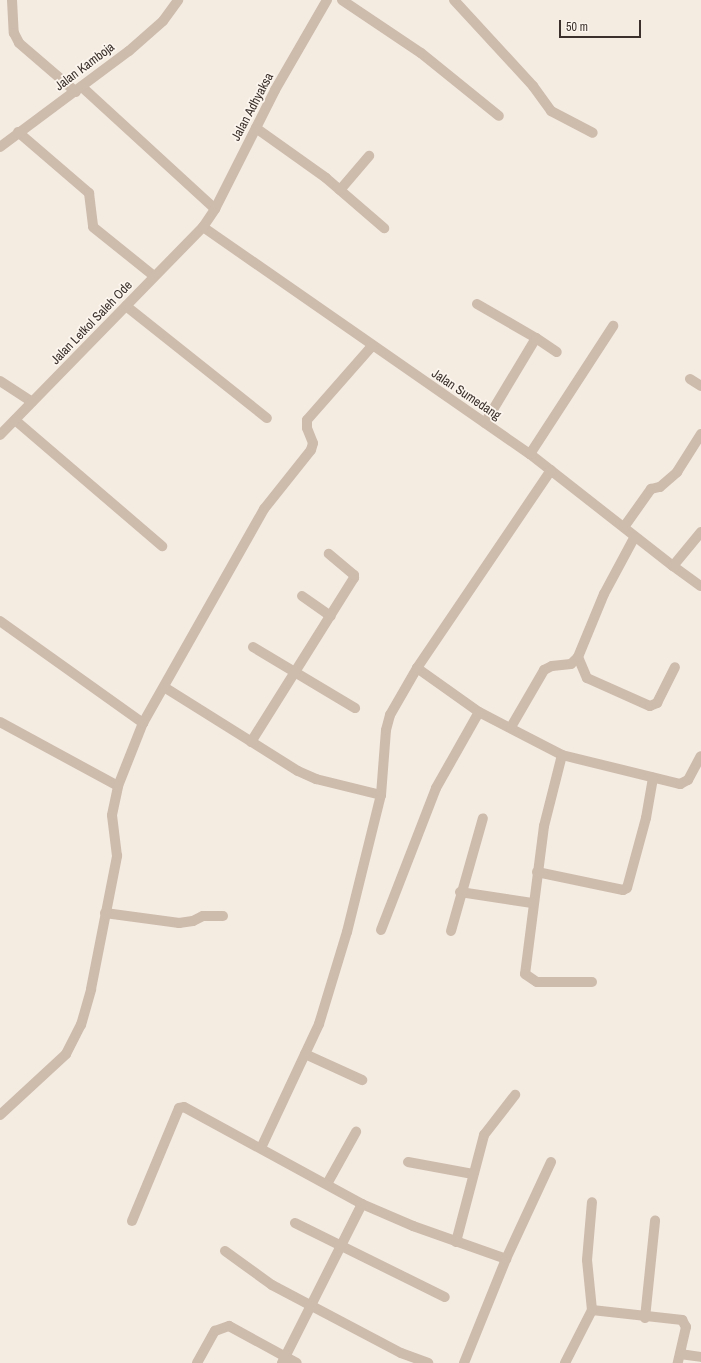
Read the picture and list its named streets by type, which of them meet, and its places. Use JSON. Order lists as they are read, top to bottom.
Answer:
{
  "streets": {
    "street": [
      "Jalan Kamboja",
      "Jalan Adhyaksa",
      "Jalan Letkol Saleh Ode",
      "Jalan Sumedang"
    ]
  },
  "crossings": [
    ["Jalan Adhyaksa", "Jalan Letkol Saleh Ode"],
    ["Jalan Adhyaksa", "Jalan Sumedang"],
    ["Jalan Letkol Saleh Ode", "Jalan Sumedang"]
  ],
  "scale_bar": "50 m"
}
